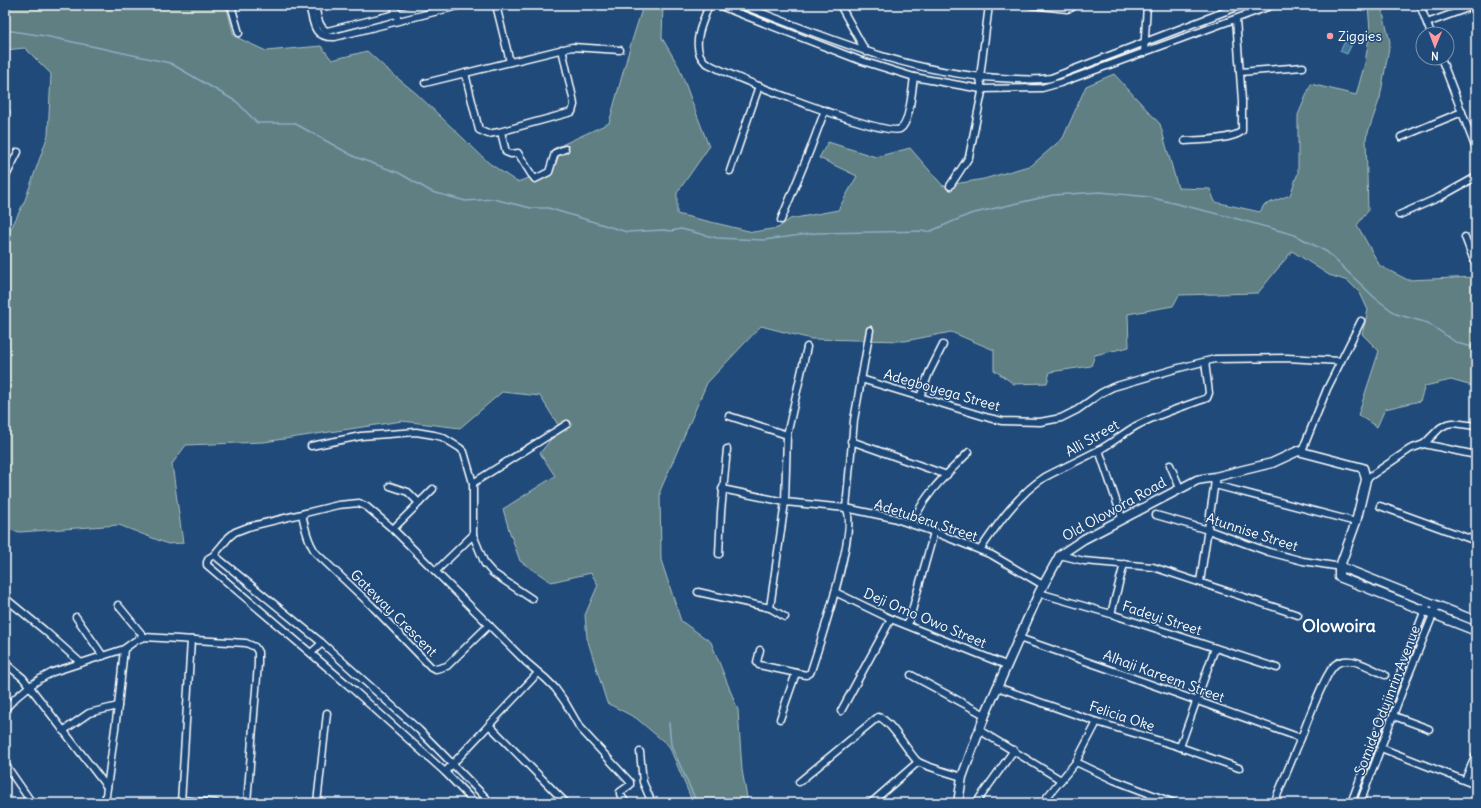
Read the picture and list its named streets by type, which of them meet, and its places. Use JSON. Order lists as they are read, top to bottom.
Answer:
{
  "streets": {
    "street": [
      "Adegboyega Street",
      "Alli Street",
      "Old Olowora Road",
      "Adetuberu Street",
      "Atunnise Street",
      "Gateway Crescent",
      "Deji Omo Owo Street",
      "Fadeyi Street",
      "Alhaji Kareem Street",
      "Somide Odujinrin Avenue",
      "Felicia Oke"
    ]
  },
  "crossings": [
    ["Adegboyega Street", "Alli Street"],
    ["Alli Street", "Adetuberu Street"],
    ["Old Olowora Road", "Adetuberu Street"],
    ["Old Olowora Road", "Deji Omo Owo Street"],
    ["Old Olowora Road", "Fadeyi Street"],
    ["Old Olowora Road", "Alhaji Kareem Street"],
    ["Old Olowora Road", "Felicia Oke"]
  ],
  "districts": ["Olowoira"],
  "places": ["Ziggies"],
  "north": "bottom"
}
